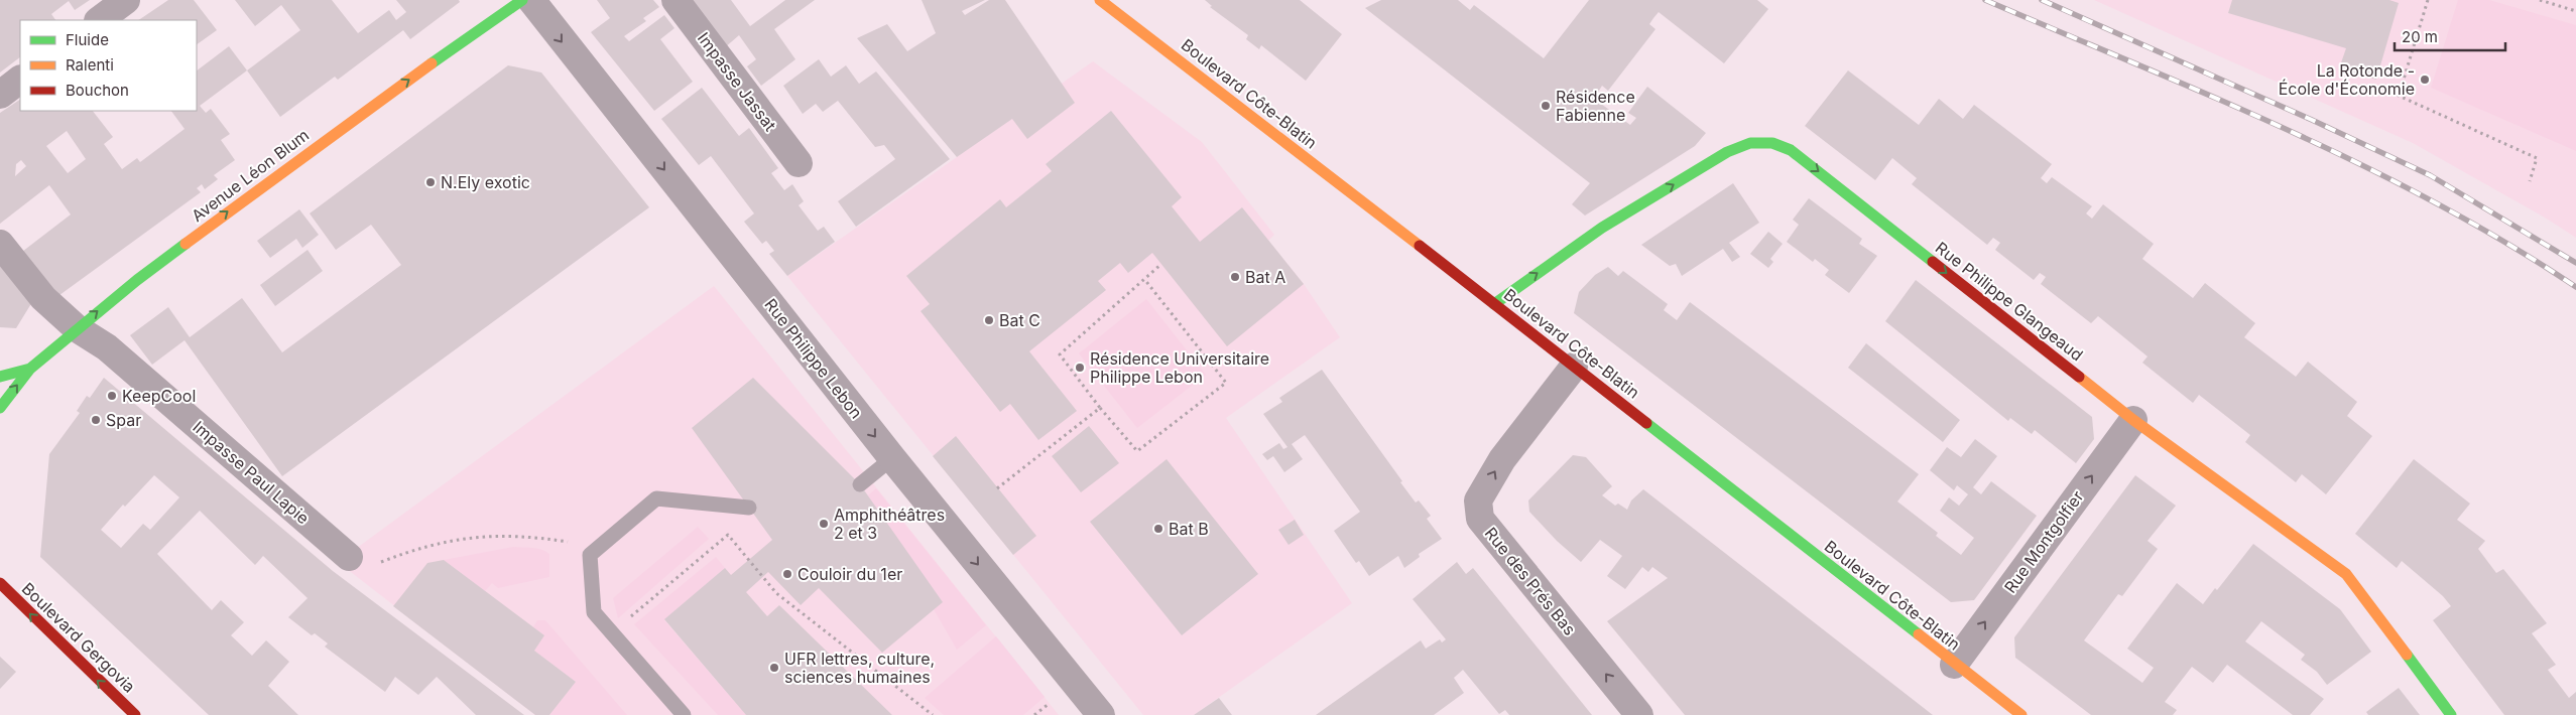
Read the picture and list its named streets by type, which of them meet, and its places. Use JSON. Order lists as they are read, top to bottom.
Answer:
{
  "streets": {
    "main road": [
      "Boulevard Côte-Blatin",
      "Avenue Léon Blum",
      "Rue Philippe Glangeaud",
      "Boulevard Gergovia"
    ],
    "street": [
      "Impasse Jassat",
      "Rue Philippe Lebon",
      "Impasse Paul Lapie",
      "Rue Montgolfier",
      "Rue des Prés Bas"
    ]
  },
  "crossings": [
    ["Boulevard Côte-Blatin", "Rue Philippe Glangeaud"],
    ["Boulevard Côte-Blatin", "Rue Montgolfier"],
    ["Boulevard Côte-Blatin", "Rue des Prés Bas"],
    ["Avenue Léon Blum", "Impasse Paul Lapie"],
    ["Rue Philippe Glangeaud", "Rue Montgolfier"]
  ],
  "one_way": [
    "Avenue Léon Blum",
    "Rue Philippe Glangeaud",
    "Rue Philippe Lebon",
    "Rue Montgolfier",
    "Rue des Prés Bas",
    "Boulevard Gergovia"
  ],
  "places": [
    "La Rotonde - École d'Économie",
    "Résidence Fabienne",
    "N.Ely exotic",
    "Bat A",
    "Bat C",
    "Résidence Universitaire Philippe Lebon",
    "KeepCool",
    "Spar",
    "Amphithéâtres 2 et 3",
    "Bat B",
    "Couloir du 1er",
    "UFR lettres, culture, sciences humaines"
  ],
  "legend": ["Fluide", "Ralenti", "Bouchon"],
  "scale_bar": "20 m"
}
